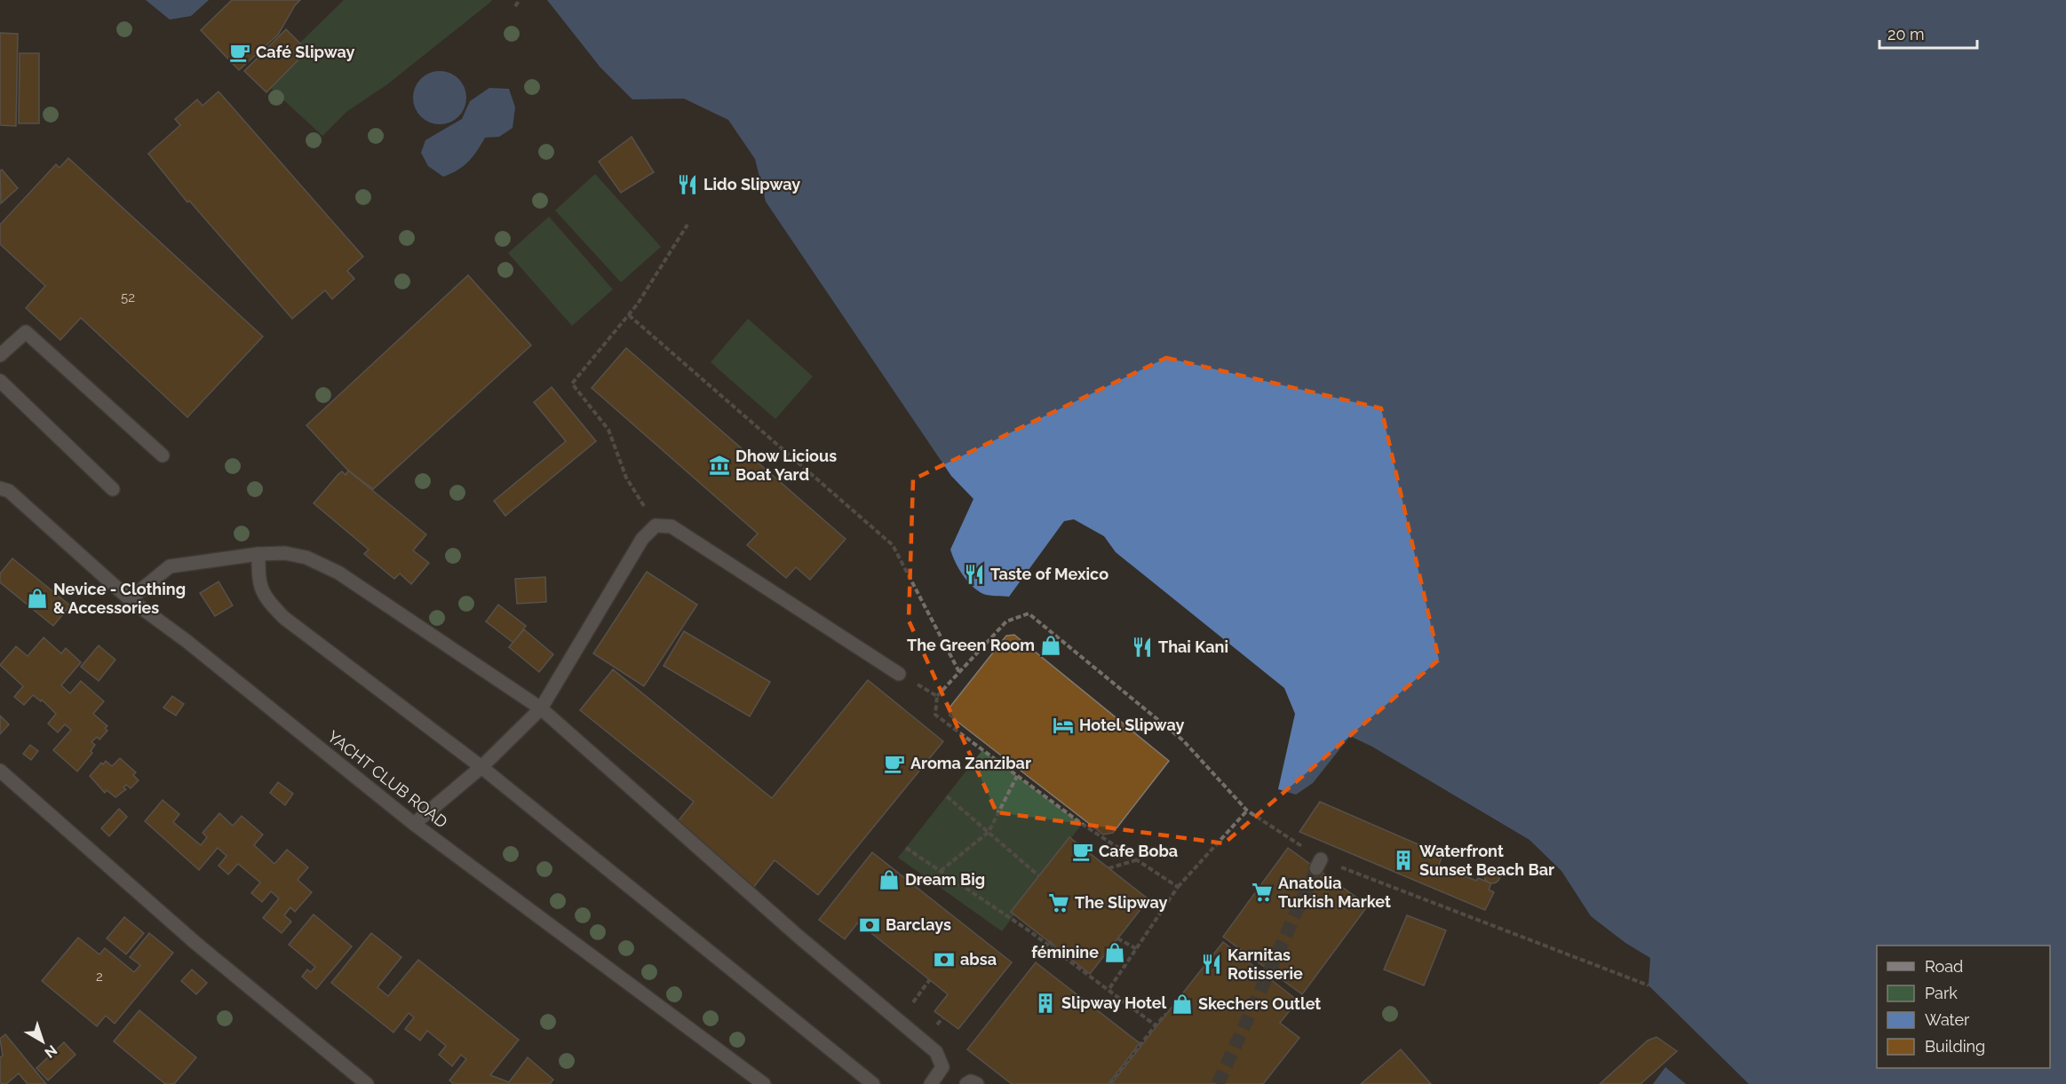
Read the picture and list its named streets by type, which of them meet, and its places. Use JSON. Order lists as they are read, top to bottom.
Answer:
{
  "streets": {
    "street": ["YACHT CLUB ROAD"]
  },
  "places": {
    "cafe": ["Café Slipway", "Aroma Zanzibar", "Cafe Boba"],
    "restaurant": [
      "Lido Slipway",
      "Taste of Mexico",
      "Thai Kani",
      "Karnitas Rotisserie"
    ],
    "museum": ["Dhow Licious Boat Yard"],
    "shop": [
      "Nevice - Clothing & Accessories",
      "The Green Room",
      "Dream Big",
      "féminine",
      "Skechers Outlet"
    ],
    "hotel": ["Hotel Slipway"],
    "building": ["Waterfront Sunset Beach Bar", "Slipway Hotel"],
    "supermarket": ["Anatolia Turkish Market", "The Slipway"],
    "bank": ["Barclays", "absa"]
  },
  "house_numbers": ["52", "2"],
  "legend": [
    "Road",
    "Park",
    "Water",
    "Building"
  ],
  "scale_bar": "20 m",
  "north": "bottom right"
}
